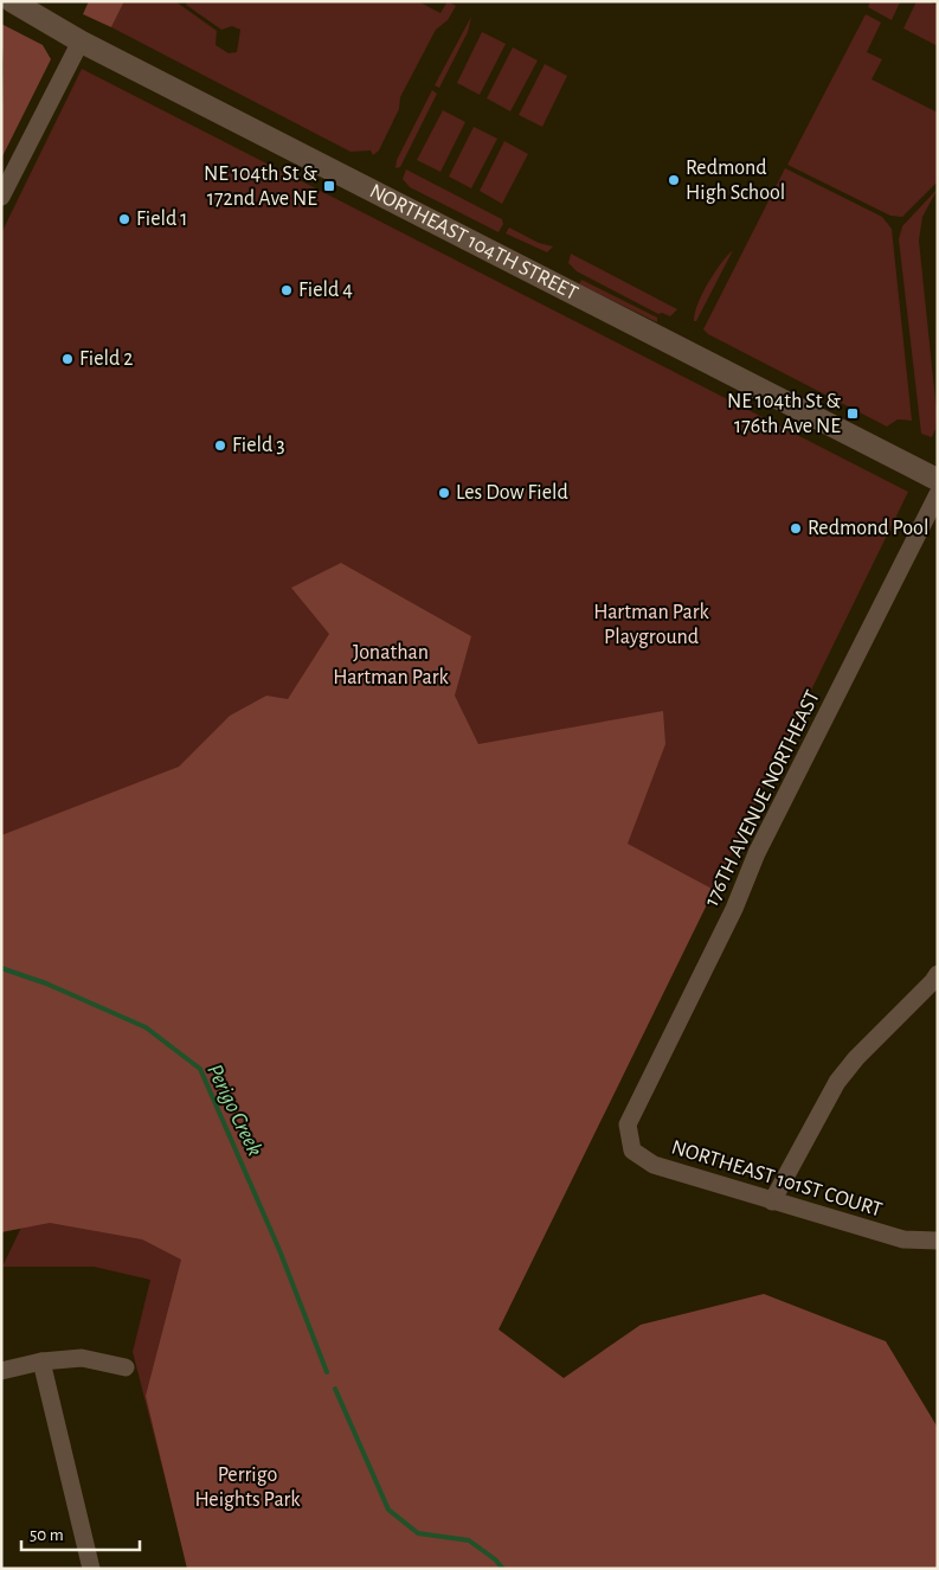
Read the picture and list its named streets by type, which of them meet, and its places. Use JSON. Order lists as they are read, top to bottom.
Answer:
{
  "streets": {
    "street": ["NORTHEAST 104TH STREET", "176TH AVENUE NORTHEAST", "NORTHEAST 101ST COURT"]
  },
  "crossings": [
    ["176TH AVENUE NORTHEAST", "NORTHEAST 101ST COURT"]
  ],
  "water": ["Perigo Creek"],
  "parks": ["Hartman Park Playground", "Jonathan Hartman Park", "Perrigo Heights Park"],
  "places": {
    "other": [
      "Redmond High School",
      "Field 1",
      "Field 4",
      "Field 2",
      "Field 3",
      "Les Dow Field",
      "Redmond Pool"
    ],
    "transit": ["NE 104th St & 172nd Ave NE", "NE 104th St & 176th Ave NE"]
  },
  "scale_bar": "50 m"
}
